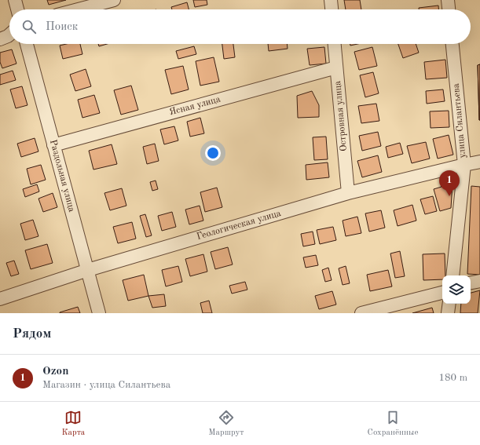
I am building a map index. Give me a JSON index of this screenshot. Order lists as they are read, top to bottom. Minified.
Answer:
{"streets":{"street":["Ясная улица","Островная улица","улица Силантьева","Раздольная улица","Геологическая улица"]},"crossings":[["Ясная улица","Островная улица"],["Ясная улица","Раздольная улица"],["Островная улица","Геологическая улица"],["улица Силантьева","Геологическая улица"],["Раздольная улица","Геологическая улица"]],"page":{"search":"Поиск","pins":"1","heading":"Рядом","list":[{"mark":"1","name":"Ozon","note":"Магазин · улица Силантьева","value":"180 m"}],"nav":["Карта","Маршрут","Сохранённые"]}}
